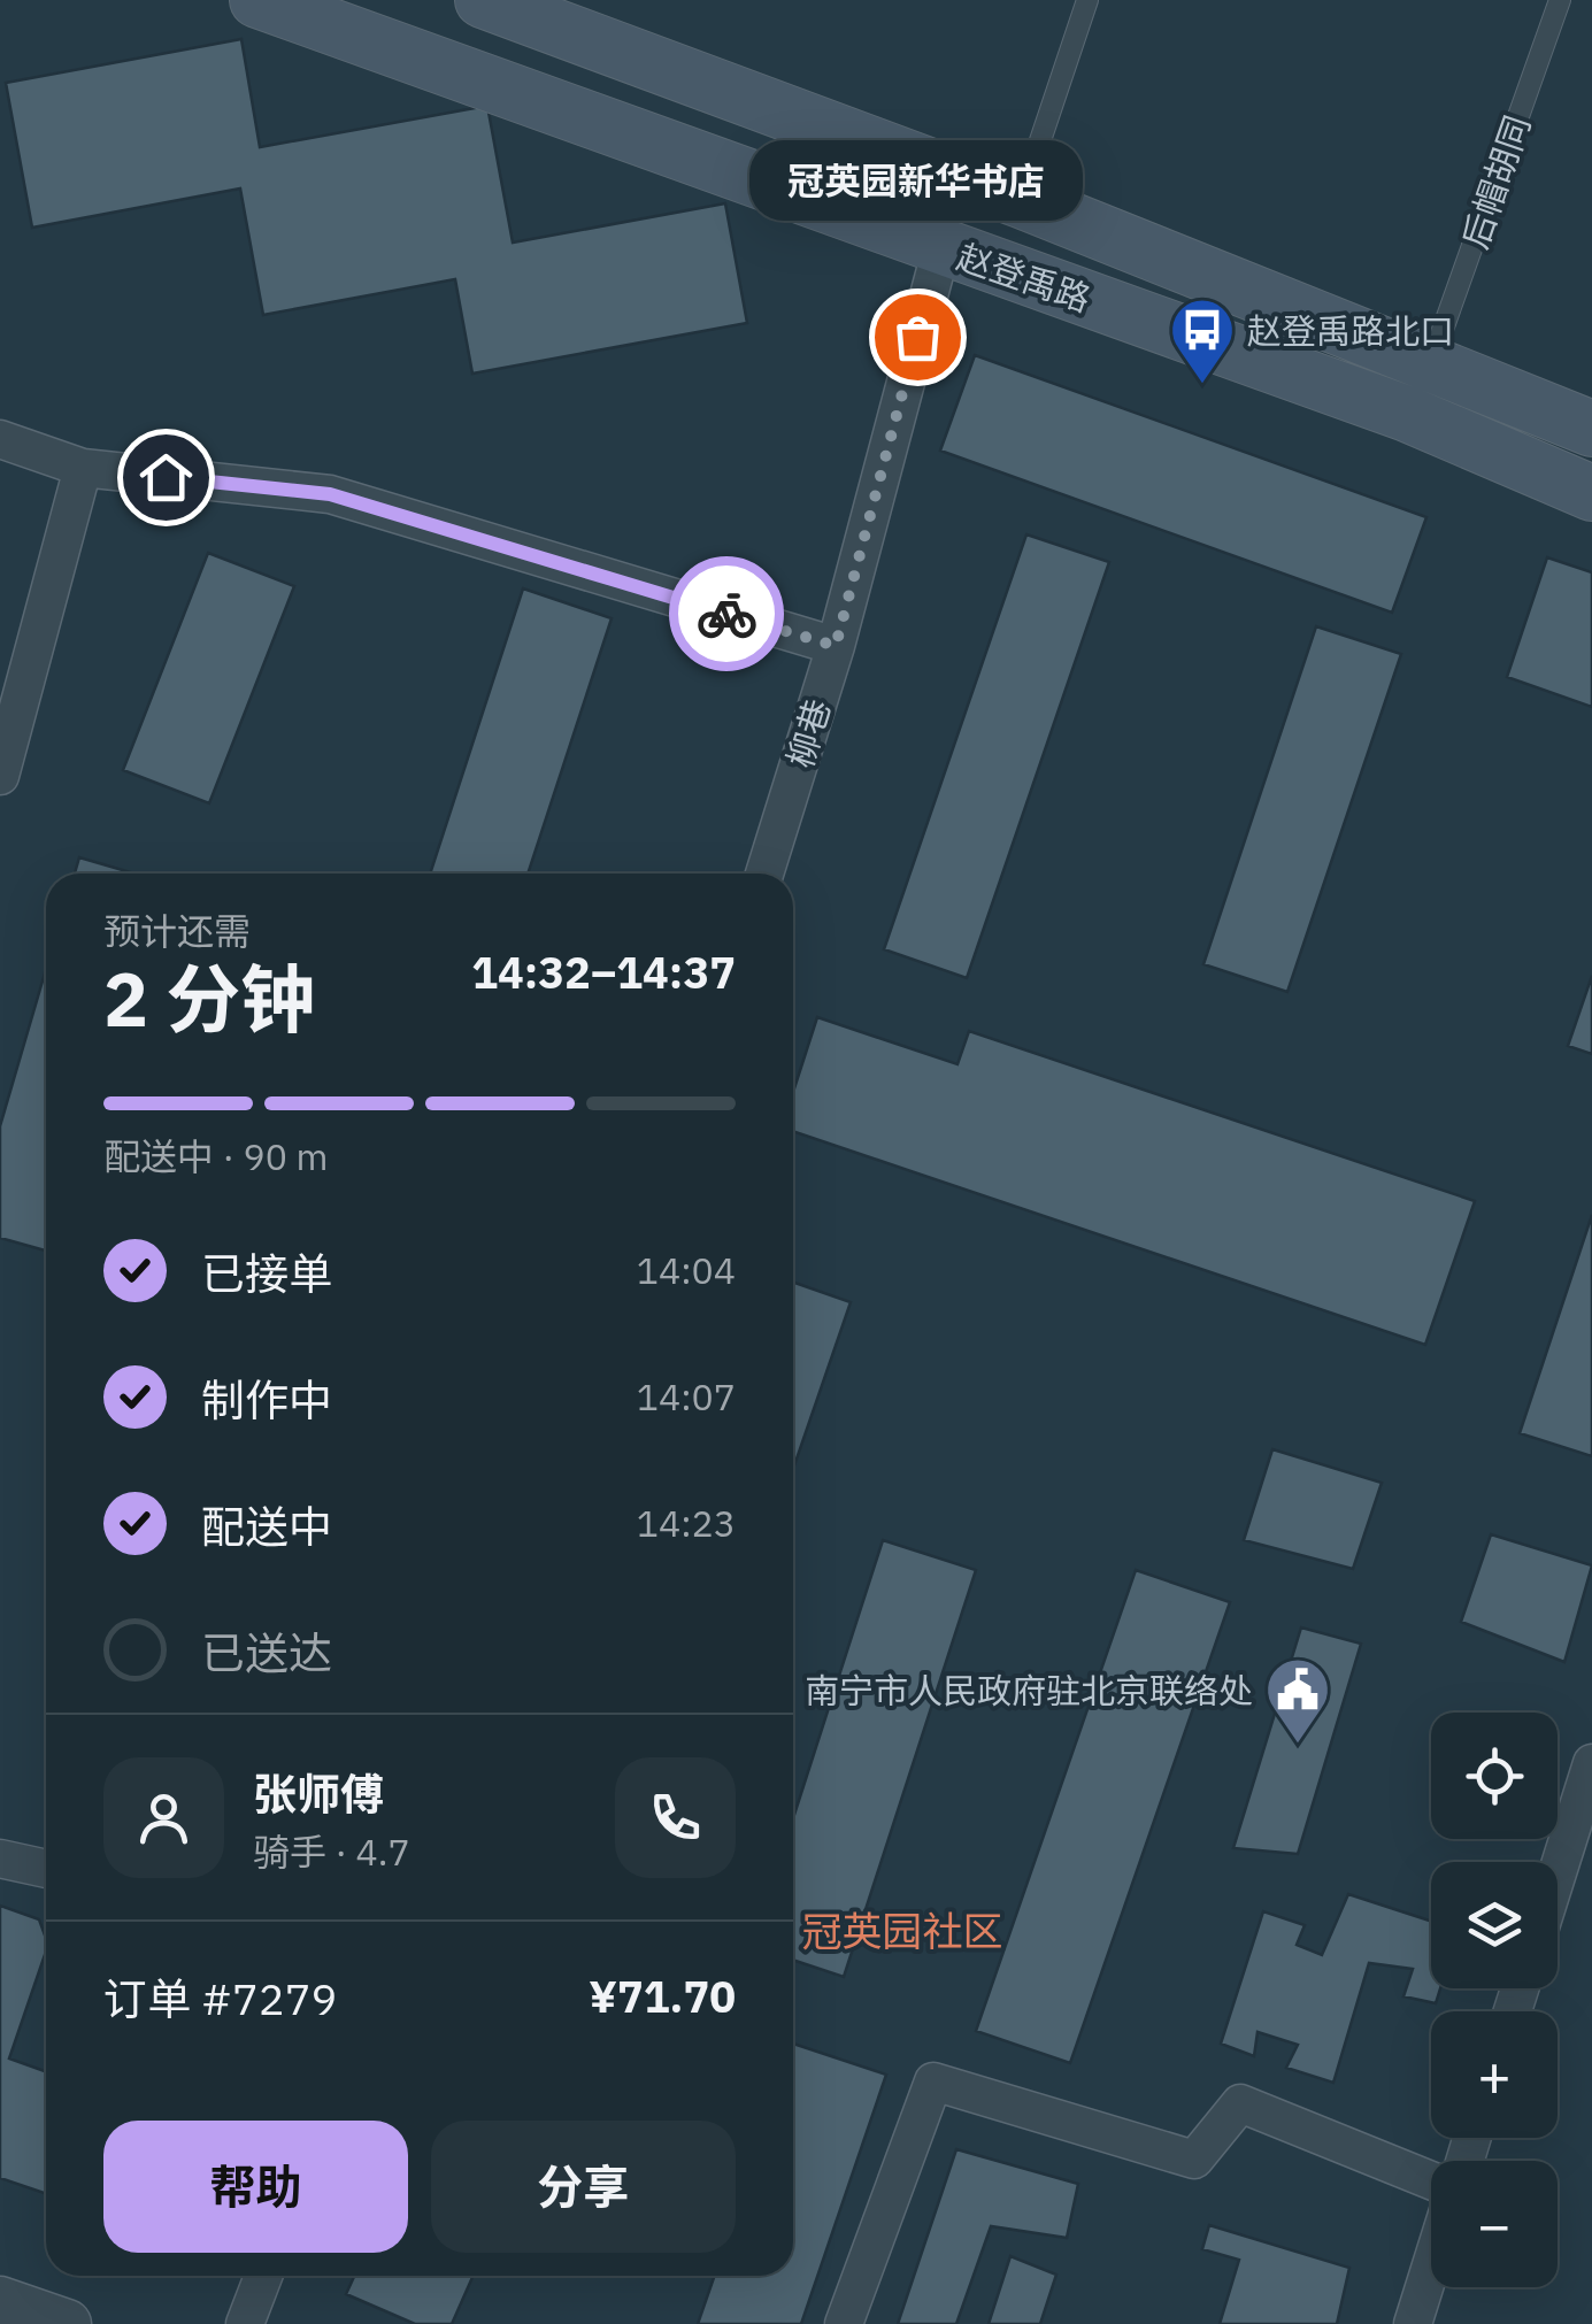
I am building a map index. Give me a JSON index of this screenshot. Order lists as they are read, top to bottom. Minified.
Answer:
{"streets":{"main road":["赵登禹路"],"street":["柳巷"],"lane":["后帽胡同"]},"crossings":[["后帽胡同","赵登禹路"],["赵登禹路","柳巷"]],"districts":["冠英园社区"],"places":{"other":["冠英园新华书店"],"bus stop":["赵登禹路北口"],"public building":["南宁市人民政府驻北京联络处"]},"page":{"bubble":"冠英园新华书店","heading":["2 分钟","预计还需","14:32–14:37"],"panel":["张师傅","骑手 · 4.7","订单 #7279","¥71.70"],"bar":"配送中 · 90 m","list":[["已接单","14:04"],["制作中","14:07"],["配送中","14:23"],"已送达"],"map_buttons":["+","−"],"buttons":["帮助","分享"]}}
